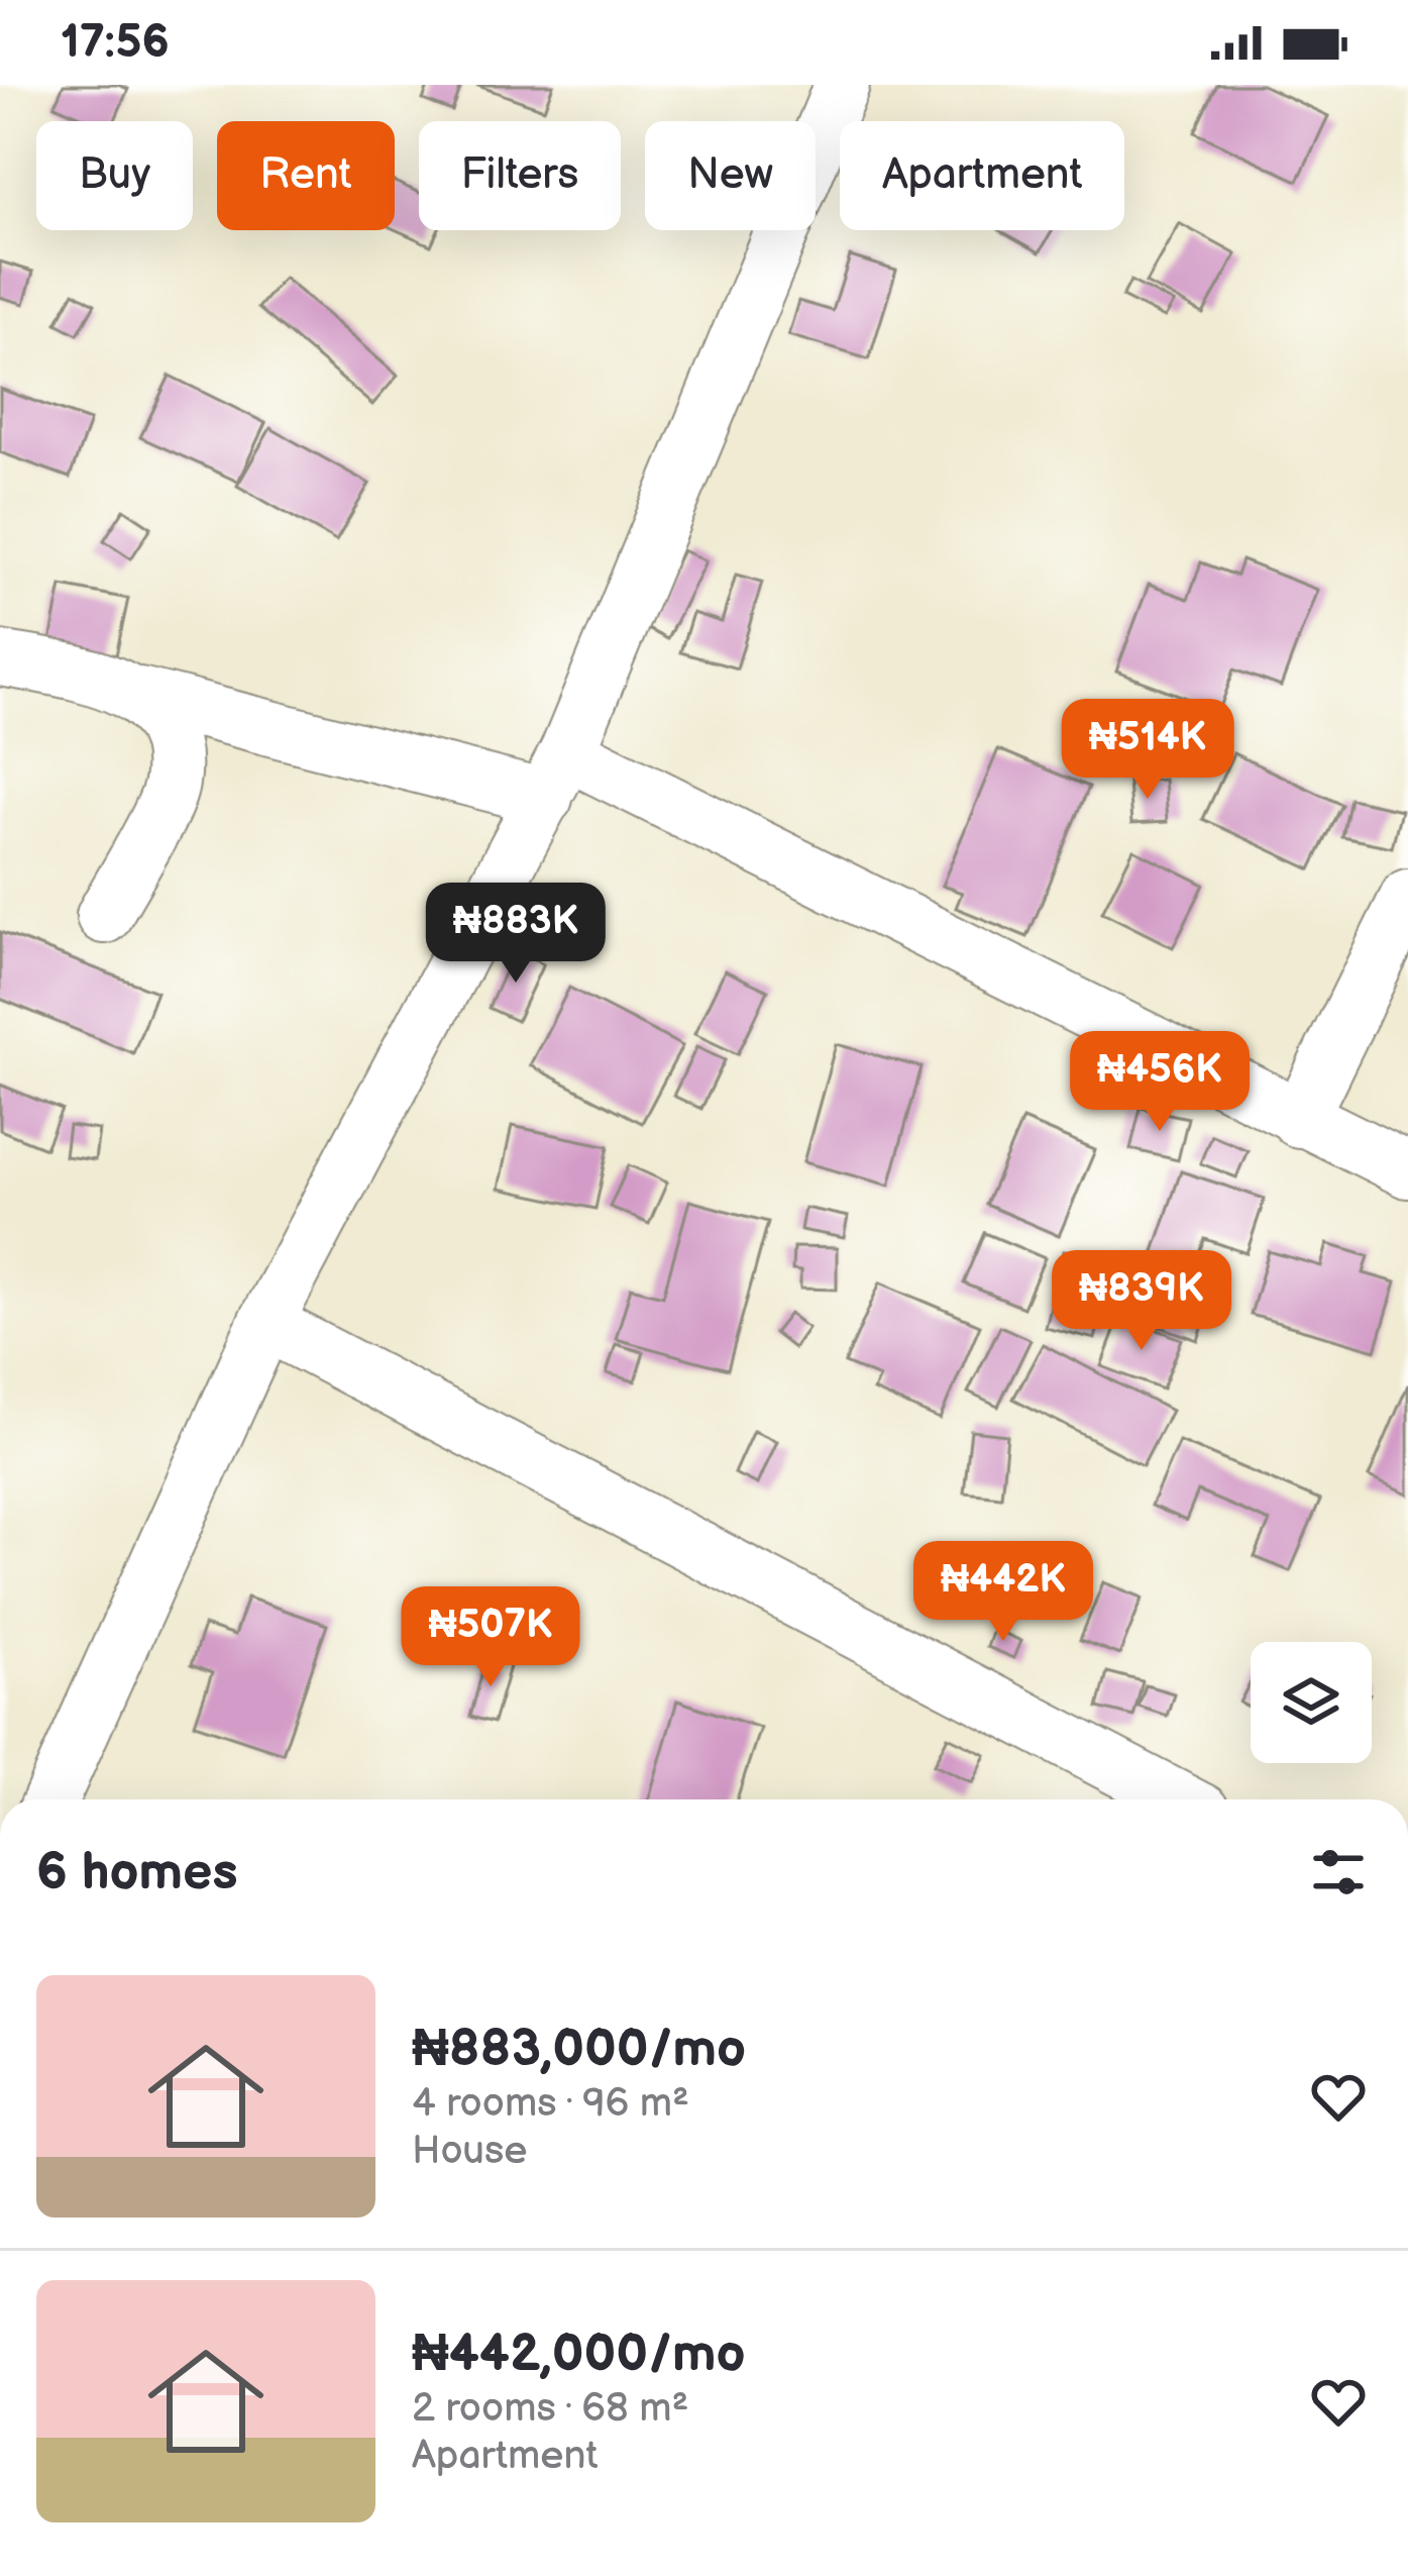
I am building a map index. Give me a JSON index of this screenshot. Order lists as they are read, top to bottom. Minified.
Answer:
{"page":{"status":"17:56","chip":["Buy","Rent","Filters","New","Apartment"],"price":["₦514K","₦883K","₦456K","₦839K","₦442K","₦507K"],"heading":"6 homes","list":[{"name":"₦883,000/mo","note":"4 rooms · 96 m² · House"},{"name":"₦442,000/mo","note":"2 rooms · 68 m² · Apartment"}]}}
